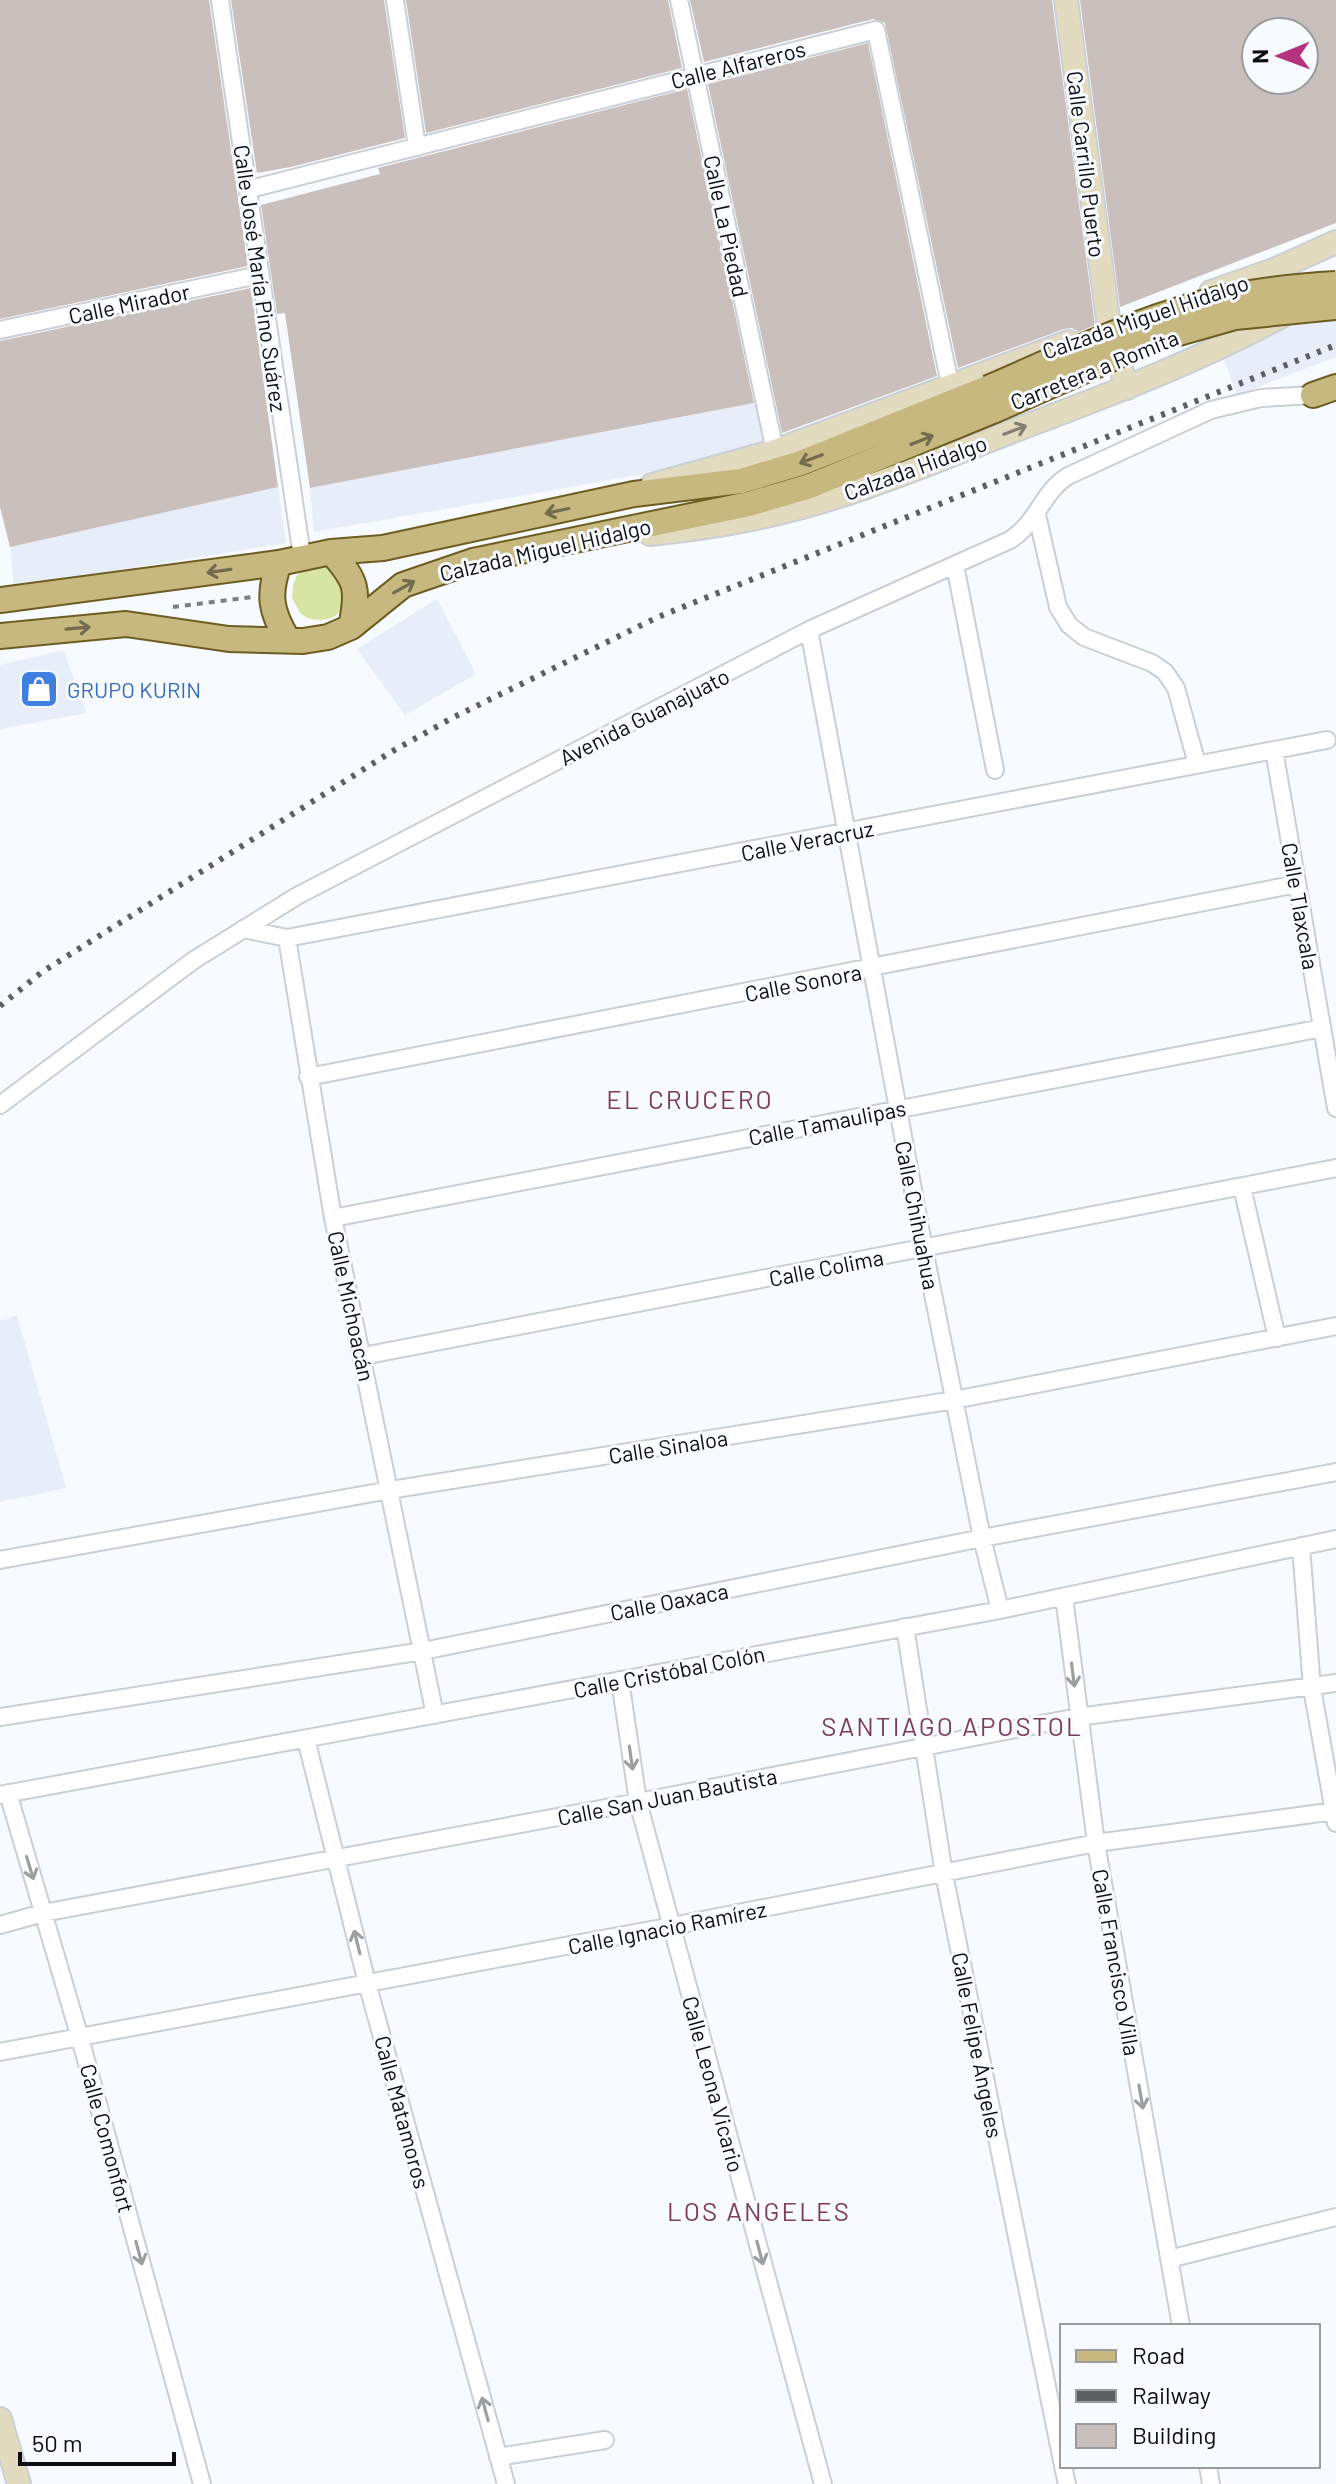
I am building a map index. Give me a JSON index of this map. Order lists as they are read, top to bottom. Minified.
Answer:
{"streets":{"main road":["Calzada Miguel Hidalgo","Carretera a Romita"],"street":["Calle Alfareros","Calle Carrillo Puerto","Calle La Piedad","Calle José María Pino Suárez","Calle Mirador","Calzada Hidalgo","Avenida Guanajuato","Calle Veracruz","Calle Tlaxcala","Calle Sonora","Calle Tamaulipas","Calle Chihuahua","Calle Colima","Calle Michoacán","Calle Sinaloa","Calle Oaxaca","Calle Cristóbal Colón","Calle San Juan Bautista","Calle Ignacio Ramírez","Calle Francisco Villa","Calle Felipe Ángeles","Calle Leona Vicario","Calle Matamoros","Calle Comonfort"]},"crossings":[["Calle Alfareros","Calle La Piedad"],["Calle Alfareros","Calle José María Pino Suárez"],["Calle Alfareros","Calzada Miguel Hidalgo"],["Calle Carrillo Puerto","Calzada Miguel Hidalgo"],["Calle Carrillo Puerto","Calzada Hidalgo"],["Calle La Piedad","Calzada Miguel Hidalgo"],["Calle José María Pino Suárez","Calle Mirador"],["Calle José María Pino Suárez","Calzada Miguel Hidalgo"],["Calzada Miguel Hidalgo","Carretera a Romita"],["Calzada Miguel Hidalgo","Calzada Hidalgo"],["Carretera a Romita","Calzada Hidalgo"],["Avenida Guanajuato","Calle Chihuahua"],["Calle Veracruz","Calle Tlaxcala"],["Calle Veracruz","Calle Chihuahua"],["Calle Veracruz","Calle Michoacán"],["Calle Tlaxcala","Calle Sonora"],["Calle Tlaxcala","Calle Tamaulipas"],["Calle Sonora","Calle Chihuahua"],["Calle Sonora","Calle Michoacán"],["Calle Tamaulipas","Calle Chihuahua"],["Calle Tamaulipas","Calle Michoacán"],["Calle Chihuahua","Calle Colima"],["Calle Chihuahua","Calle Sinaloa"],["Calle Chihuahua","Calle Oaxaca"],["Calle Chihuahua","Calle Cristóbal Colón"],["Calle Colima","Calle Michoacán"],["Calle Michoacán","Calle Sinaloa"],["Calle Michoacán","Calle Oaxaca"],["Calle Michoacán","Calle Cristóbal Colón"],["Calle Cristóbal Colón","Calle Francisco Villa"],["Calle Cristóbal Colón","Calle Felipe Ángeles"],["Calle Cristóbal Colón","Calle Leona Vicario"],["Calle Cristóbal Colón","Calle Matamoros"],["Calle Cristóbal Colón","Calle Comonfort"],["Calle San Juan Bautista","Calle Francisco Villa"],["Calle San Juan Bautista","Calle Felipe Ángeles"],["Calle San Juan Bautista","Calle Leona Vicario"],["Calle San Juan Bautista","Calle Matamoros"],["Calle San Juan Bautista","Calle Comonfort"],["Calle Ignacio Ramírez","Calle Francisco Villa"],["Calle Ignacio Ramírez","Calle Felipe Ángeles"],["Calle Ignacio Ramírez","Calle Leona Vicario"],["Calle Ignacio Ramírez","Calle Matamoros"],["Calle Ignacio Ramírez","Calle Comonfort"]],"one_way":["Calzada Hidalgo","Calle Francisco Villa","Calle Leona Vicario","Calle Matamoros","Calle Comonfort"],"districts":["EL CRUCERO","SANTIAGO APOSTOL","LOS ANGELES"],"places":{"shop":["GRUPO KURIN"]},"legend":["Road","Railway","Building"],"scale_bar":"50 m","north":"left"}
